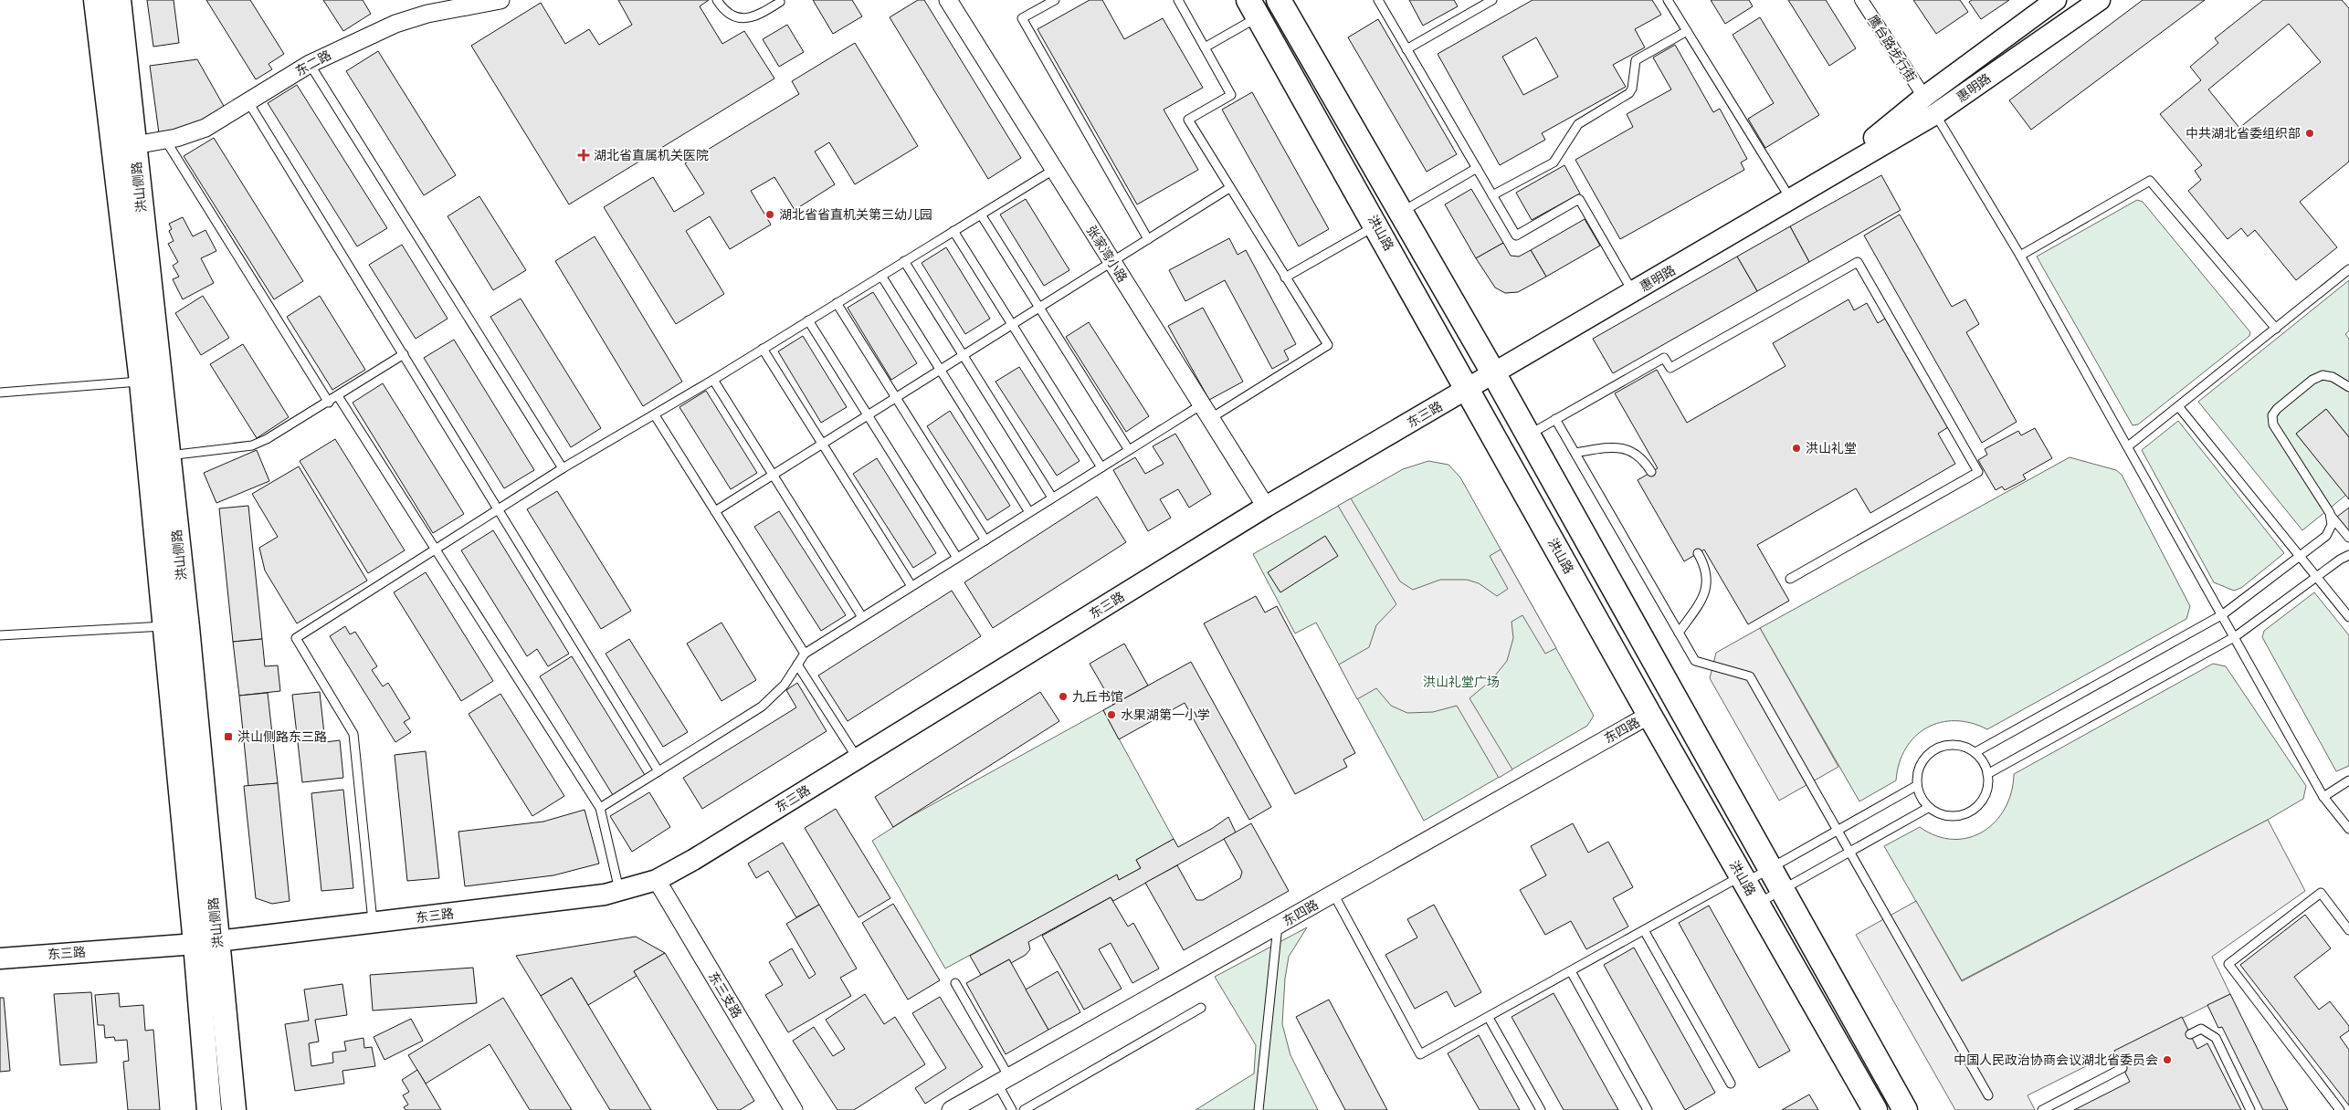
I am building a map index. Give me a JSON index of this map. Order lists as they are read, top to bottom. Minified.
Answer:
{"streets":{"main road":["洪山侧路","洪山路"],"street":["鹰台路步行街","东二路","惠明路","张家湾小路","东三路","东四路","东三支路"]},"crossings":[["鹰台路步行街","惠明路"],["东二路","洪山侧路"],["惠明路","东三路"],["洪山侧路","东三路"],["洪山路","东三路"],["洪山路","东四路"],["张家湾小路","东三路"],["东三路","东三支路"]],"parks":["洪山礼堂广场"],"places":{"other":["中共湖北省委组织部","湖北省省直机关第三幼儿园","洪山礼堂","九丘书馆","水果湖第一小学","中国人民政治协商会议湖北省委员会"],"health":["湖北省直属机关医院"],"transit":["洪山侧路东三路"]}}
